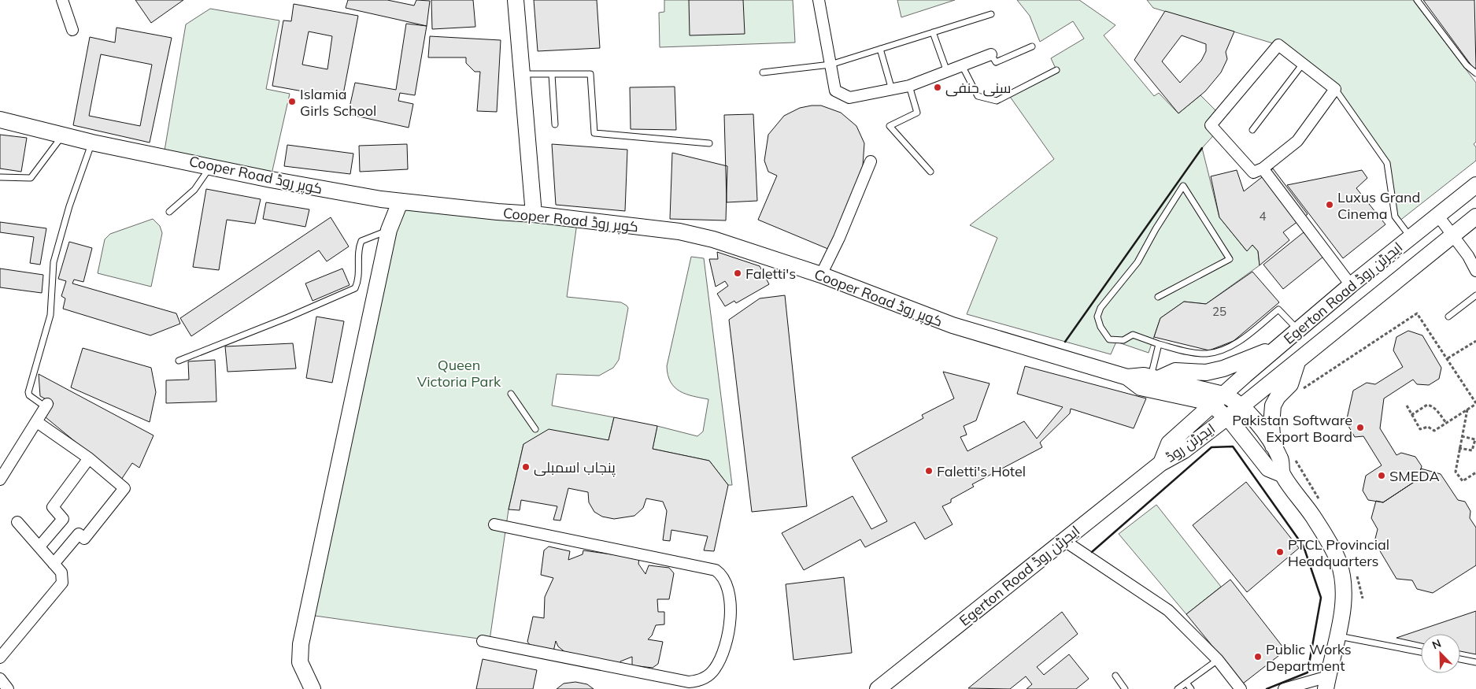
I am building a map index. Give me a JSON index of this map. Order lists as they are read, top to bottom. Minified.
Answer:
{"streets":{"main road":["Cooper Road کوپر روڈ","Egerton Road ایجرٹن روڈ","ایجرٹن روڈ"]},"crossings":[["Cooper Road کوپر روڈ","Egerton Road ایجرٹن روڈ"],["Cooper Road کوپر روڈ","ایجرٹن روڈ"],["Egerton Road ایجرٹن روڈ","ایجرٹن روڈ"]],"parks":["Queen Victoria Park"],"places":["سنی حنفی","Islamia Girls School","Luxus Grand Cinema","Faletti's","Pakistan Software Export Board","پنجاب اسمبلی","Faletti's Hotel","SMEDA","PTCL Provincial Headquarters","Public Works Department"],"house_numbers":["4","25"],"north":"top left"}
